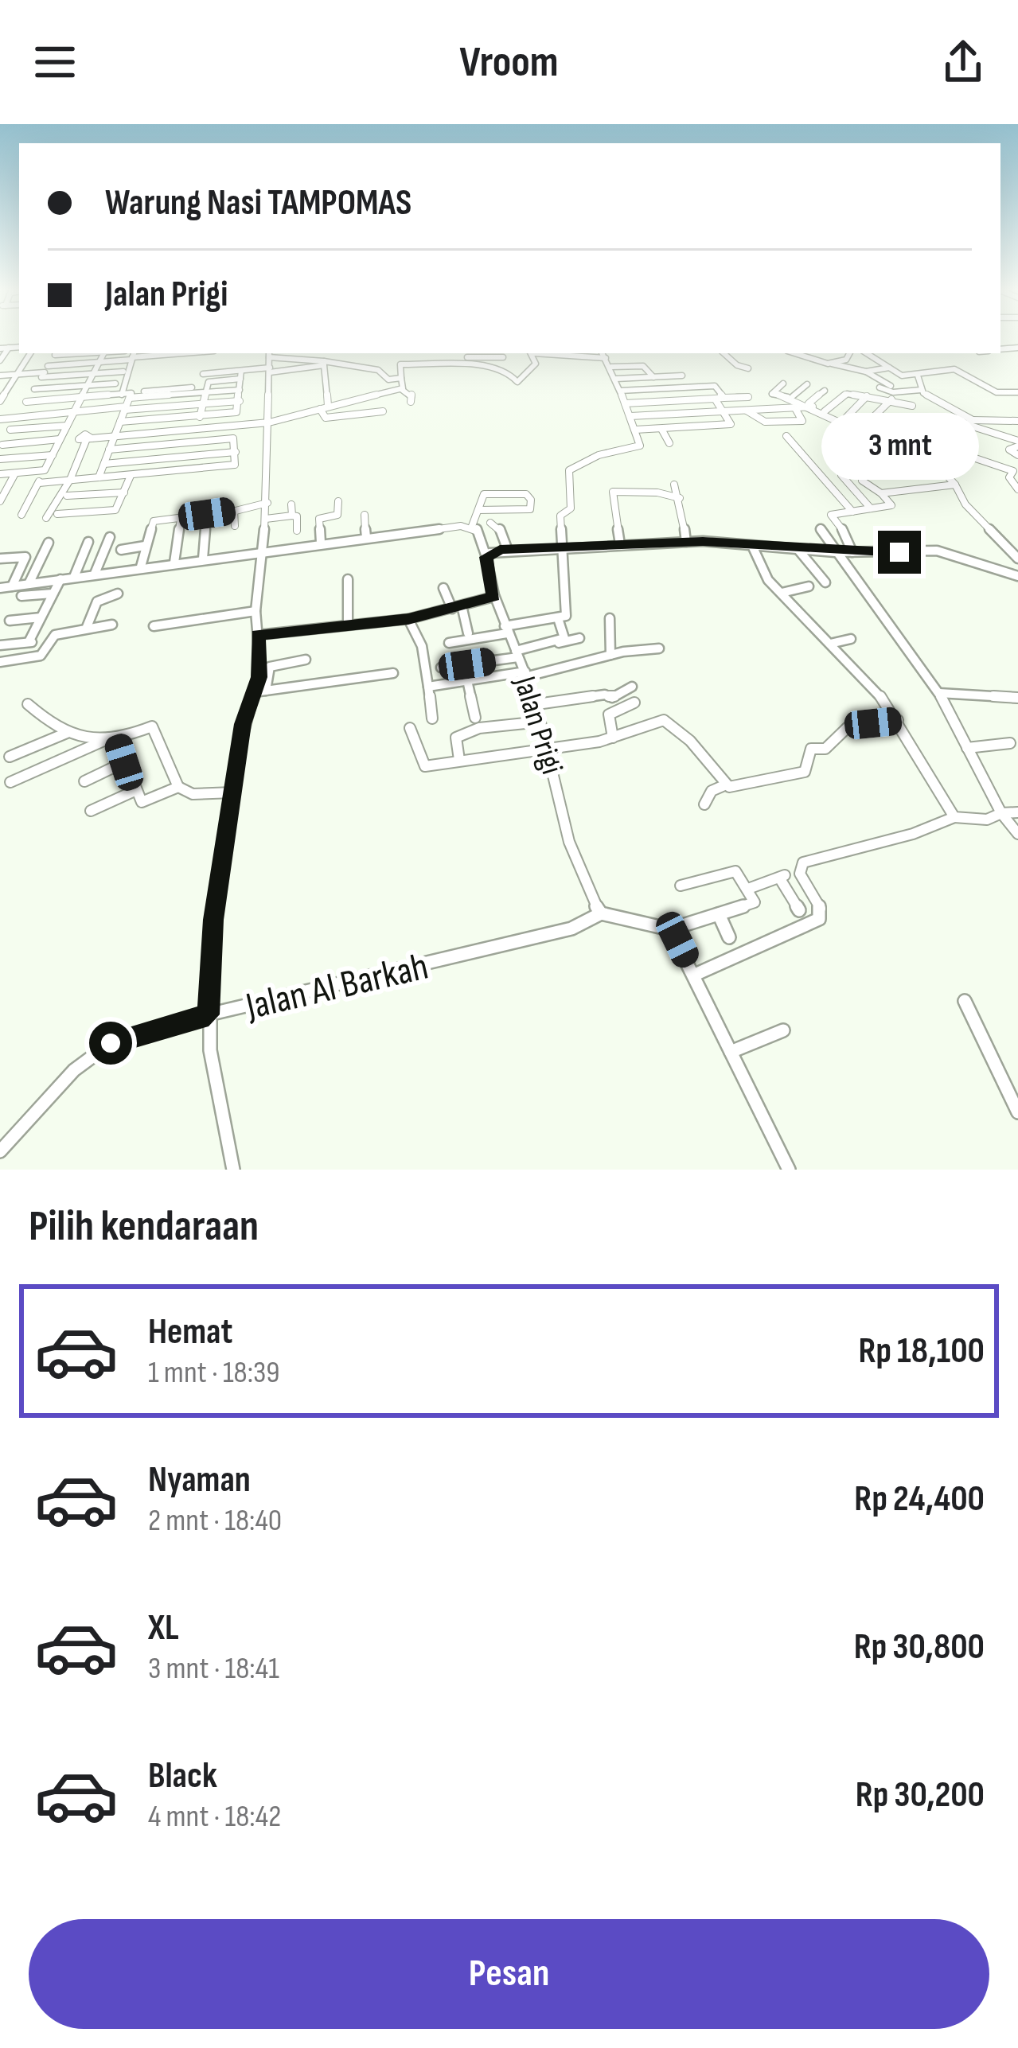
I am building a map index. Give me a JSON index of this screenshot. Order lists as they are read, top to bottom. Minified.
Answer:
{"streets":{"street":["Jalan Prigi","Jalan Al Barkah"]},"crossings":[["Jalan Prigi","Jalan Al Barkah"]],"page":{"header":"Vroom","banner":["Warung Nasi TAMPOMAS","Jalan Prigi"],"bubble":"3 mnt","heading":"Pilih kendaraan","list":[{"name":"Hemat","note":"1 mnt · 18:39","value":"Rp 18,100"},{"name":"Nyaman","note":"2 mnt · 18:40","value":"Rp 24,400"},{"name":"XL","note":"3 mnt · 18:41","value":"Rp 30,800"},{"name":"Black","note":"4 mnt · 18:42","value":"Rp 30,200"}],"buttons":"Pesan"}}
